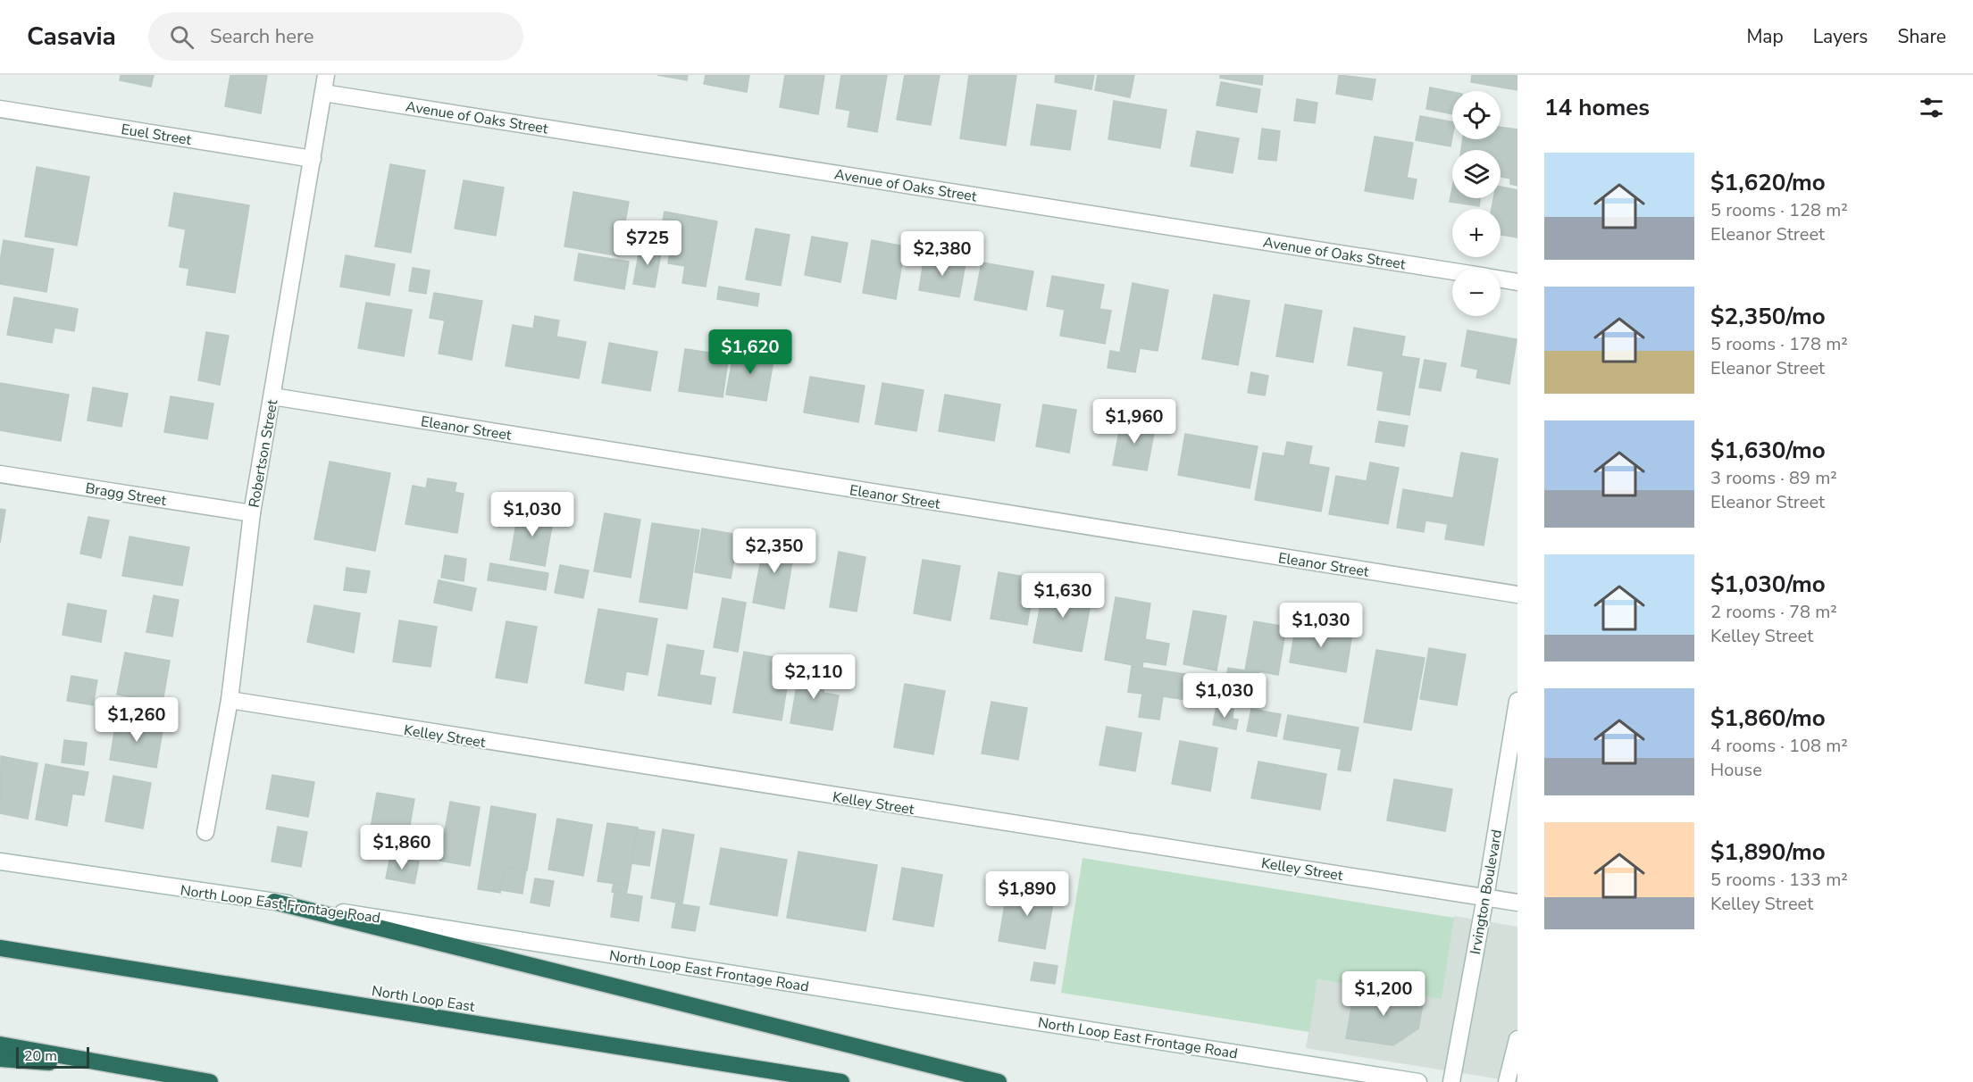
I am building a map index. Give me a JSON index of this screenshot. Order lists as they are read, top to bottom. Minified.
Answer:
{"streets":{"highway":["North Loop East"],"street":["Avenue of Oaks Street","Euel Street","Eleanor Street","Robertson Street","Bragg Street","Kelley Street","Irvington Boulevard","North Loop East Frontage Road"]},"crossings":[["Avenue of Oaks Street","Robertson Street"],["Euel Street","Robertson Street"],["Eleanor Street","Robertson Street"],["Robertson Street","Bragg Street"],["Robertson Street","Kelley Street"],["Kelley Street","Irvington Boulevard"]],"scale_bar":"20 m","page":{"header":"Casavia","search":"Search here","nav":["Map","Layers","Share"],"heading":"14 homes","map_buttons":["+","−"],"list":[{"name":"$1,620/mo","note":"5 rooms · 128 m² · Eleanor Street"},{"name":"$2,350/mo","note":"5 rooms · 178 m² · Eleanor Street"},{"name":"$1,630/mo","note":"3 rooms · 89 m² · Eleanor Street"},{"name":"$1,030/mo","note":"2 rooms · 78 m² · Kelley Street"},{"name":"$1,860/mo","note":"4 rooms · 108 m² · House"},{"name":"$1,890/mo","note":"5 rooms · 133 m² · Kelley Street"}],"price":["$725","$2,380","$1,620","$1,960","$1,030","$2,350","$1,630","$1,030","$2,110","$1,030","$1,260","$1,860","$1,890","$1,200"],"scale":"20 m"}}
